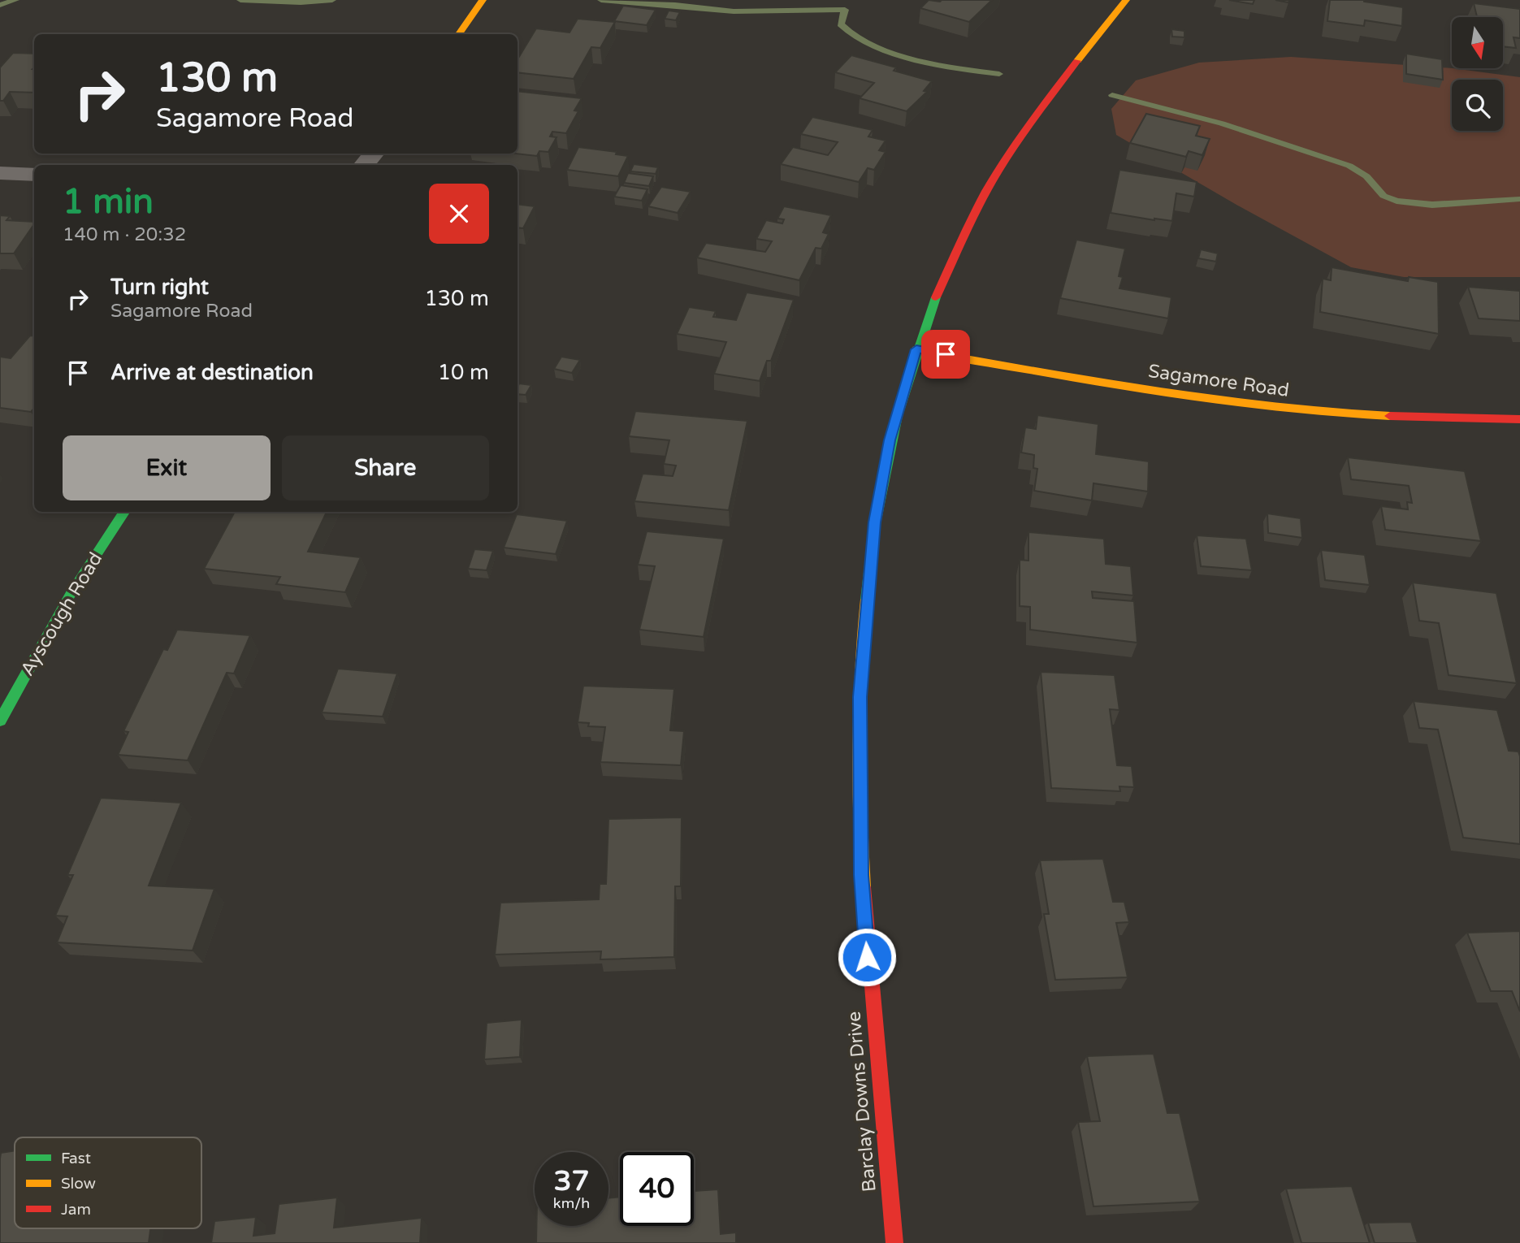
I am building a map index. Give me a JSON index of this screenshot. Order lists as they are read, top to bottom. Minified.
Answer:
{"streets":{"street":["Sagamore Road","Ayscough Road","Barclay Downs Drive"]},"crossings":[["Sagamore Road","Barclay Downs Drive"]],"legend":["Fast","Slow","Jam"],"north":"bottom","page":{"turn":["130 m","Sagamore Road"],"heading":["1 min","140 m · 20:32"],"list":[{"name":"Turn right","note":"Sagamore Road","value":"130 m"},{"name":"Arrive at destination","value":"10 m"}],"buttons":["Exit","Share"],"speed":"37 km/h","limit":"40"}}
